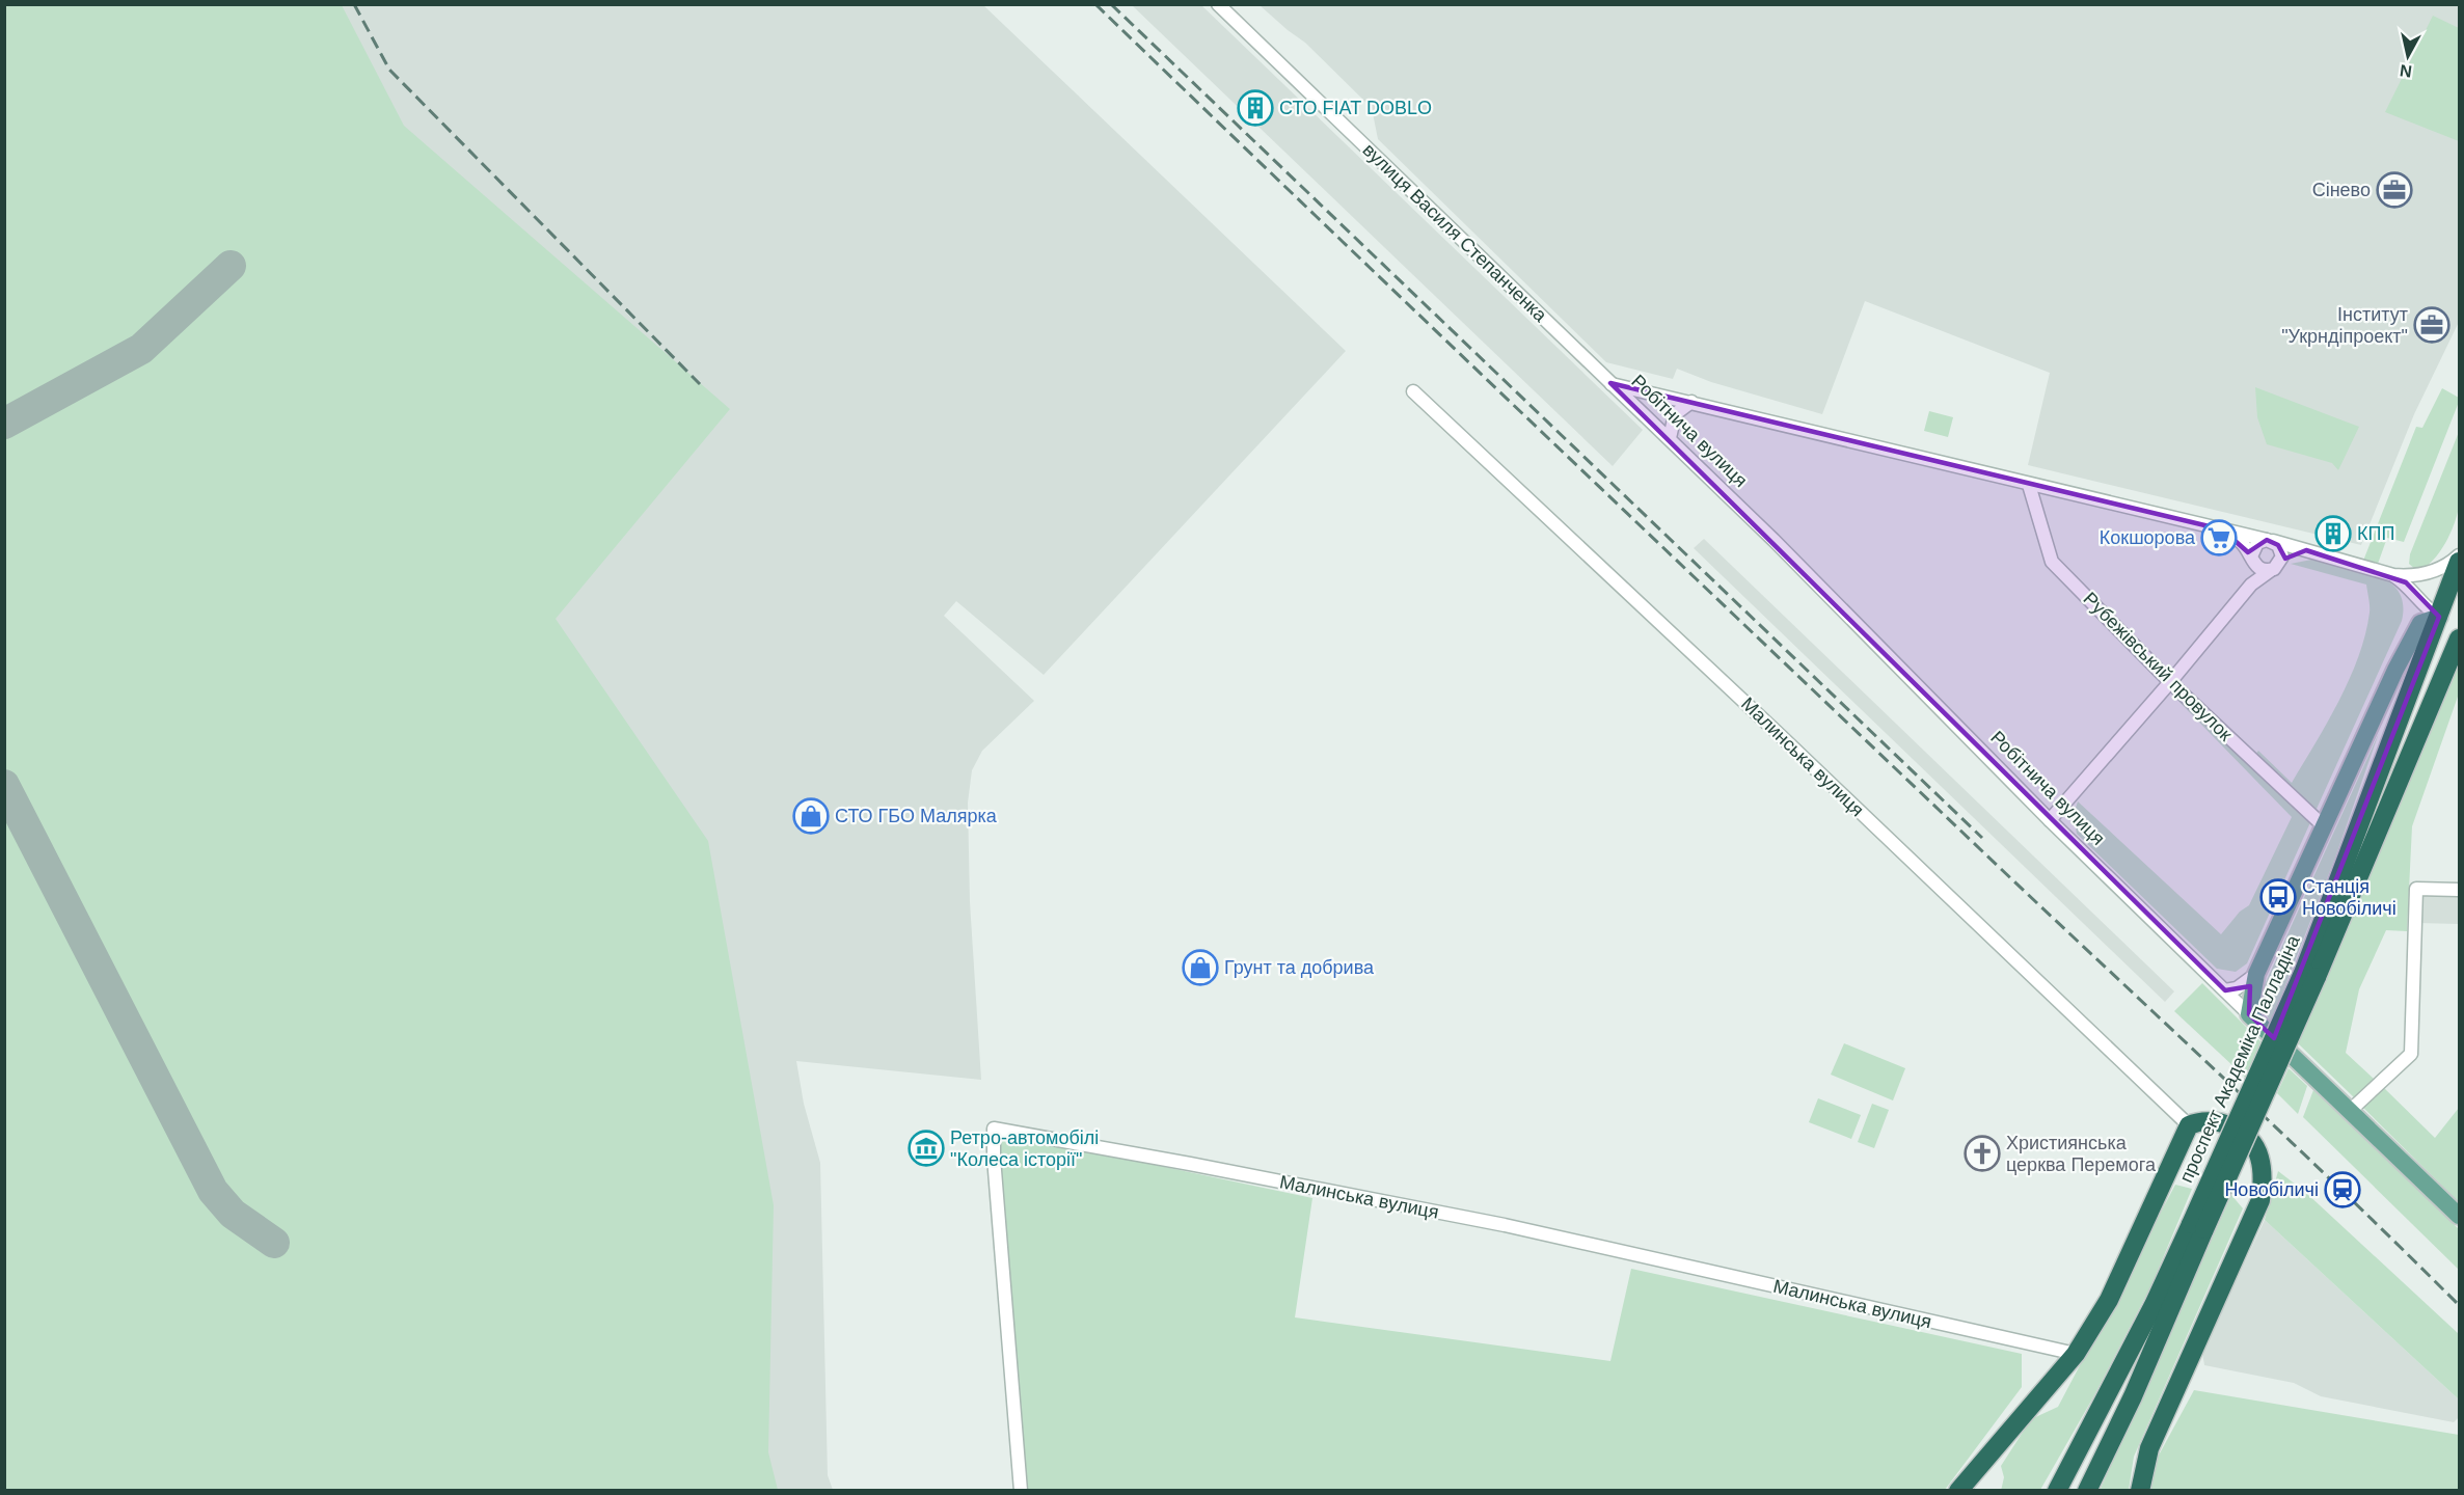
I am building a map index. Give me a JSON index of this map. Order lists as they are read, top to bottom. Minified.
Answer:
{"streets":{"highway":["проспект Академіка Палладіна"],"main road":["Робітнича вулиця"],"street":["вулиця Василя Степанченка","Рубежівський провулок","Малинська вулиця"]},"crossings":[["вулиця Василя Степанченка","Робітнича вулиця"]],"places":{"building":["СТО FIAT DOBLO","КПП"],"office":["Сінево","Інститут \"Укрндіпроект\""],"supermarket":["Кокшорова"],"shop":["СТО ГБО Малярка","Грунт та добрива"],"bus stop":["Станція Новобіличі"],"museum":["Ретро-автомобілі \"Колеса історії\""],"church":["Християнська церква Перемога"],"station":["Новобіличі"]},"north":"bottom"}
